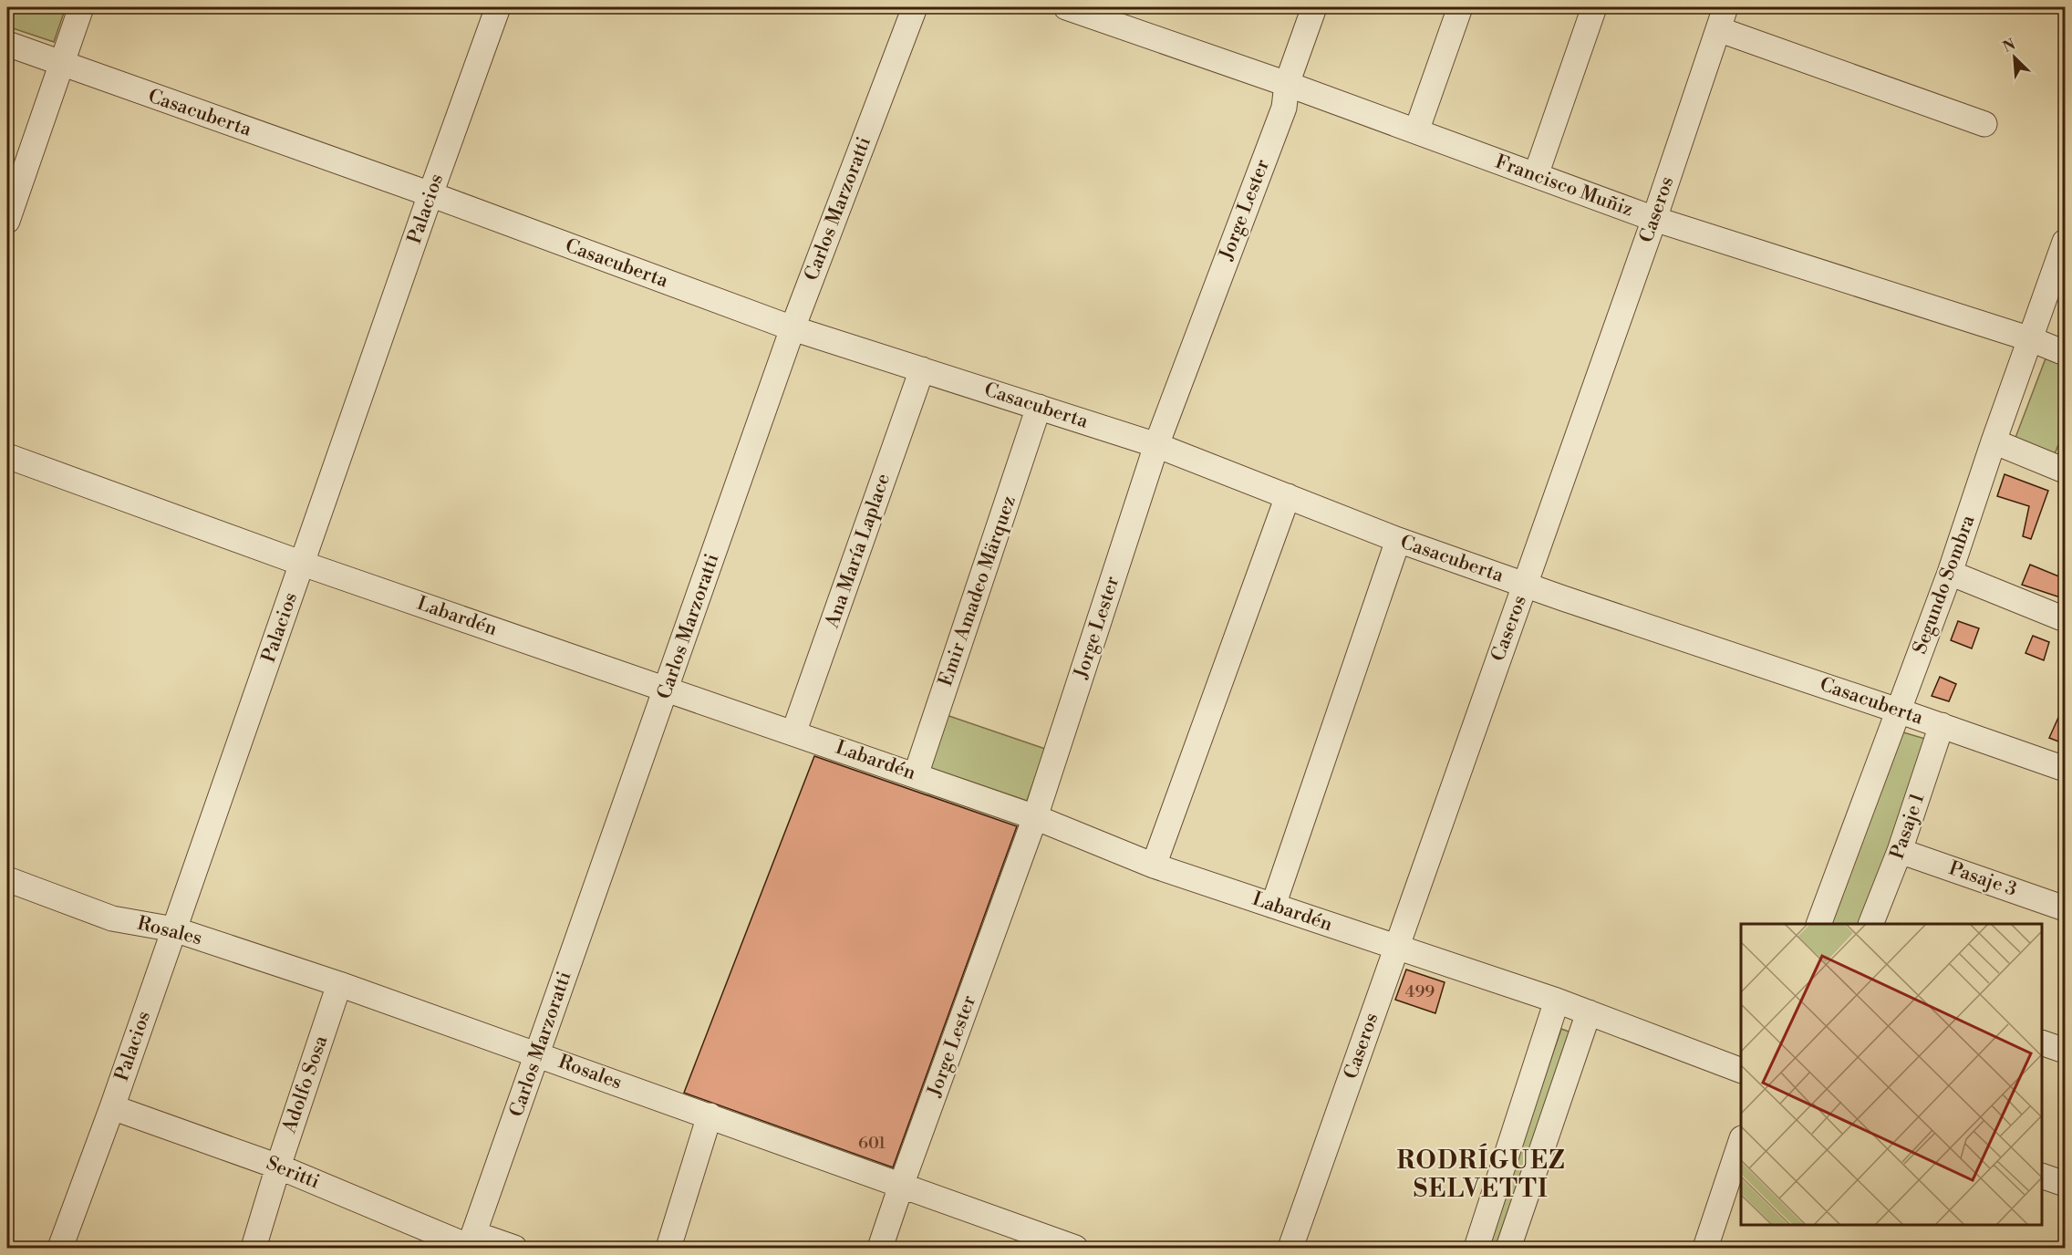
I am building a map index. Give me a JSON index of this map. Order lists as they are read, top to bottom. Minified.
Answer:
{"streets":{"street":["Casacuberta","Francisco Muñiz","Palacios","Carlos Marzoratti","Jorge Lester","Caseros","Ana María Laplace","Segundo Sombra","Emir Amadeo Märquez","Labardén","Pasaje 1","Pasaje 3","Rosales","Adolfo Sosa","Seritti"]},"crossings":[["Casacuberta","Palacios"],["Casacuberta","Carlos Marzoratti"],["Casacuberta","Jorge Lester"],["Casacuberta","Caseros"],["Casacuberta","Ana María Laplace"],["Casacuberta","Segundo Sombra"],["Casacuberta","Emir Amadeo Märquez"],["Casacuberta","Pasaje 1"],["Francisco Muñiz","Jorge Lester"],["Francisco Muñiz","Caseros"],["Francisco Muñiz","Segundo Sombra"],["Palacios","Labardén"],["Palacios","Rosales"],["Palacios","Seritti"],["Carlos Marzoratti","Labardén"],["Carlos Marzoratti","Rosales"],["Carlos Marzoratti","Seritti"],["Jorge Lester","Labardén"],["Jorge Lester","Rosales"],["Caseros","Labardén"],["Ana María Laplace","Labardén"],["Emir Amadeo Märquez","Labardén"],["Pasaje 1","Pasaje 3"],["Rosales","Adolfo Sosa"],["Adolfo Sosa","Seritti"]],"districts":["RODRÍGUEZ SELVETTI"],"house_numbers":["499","601"],"north":"top left"}
